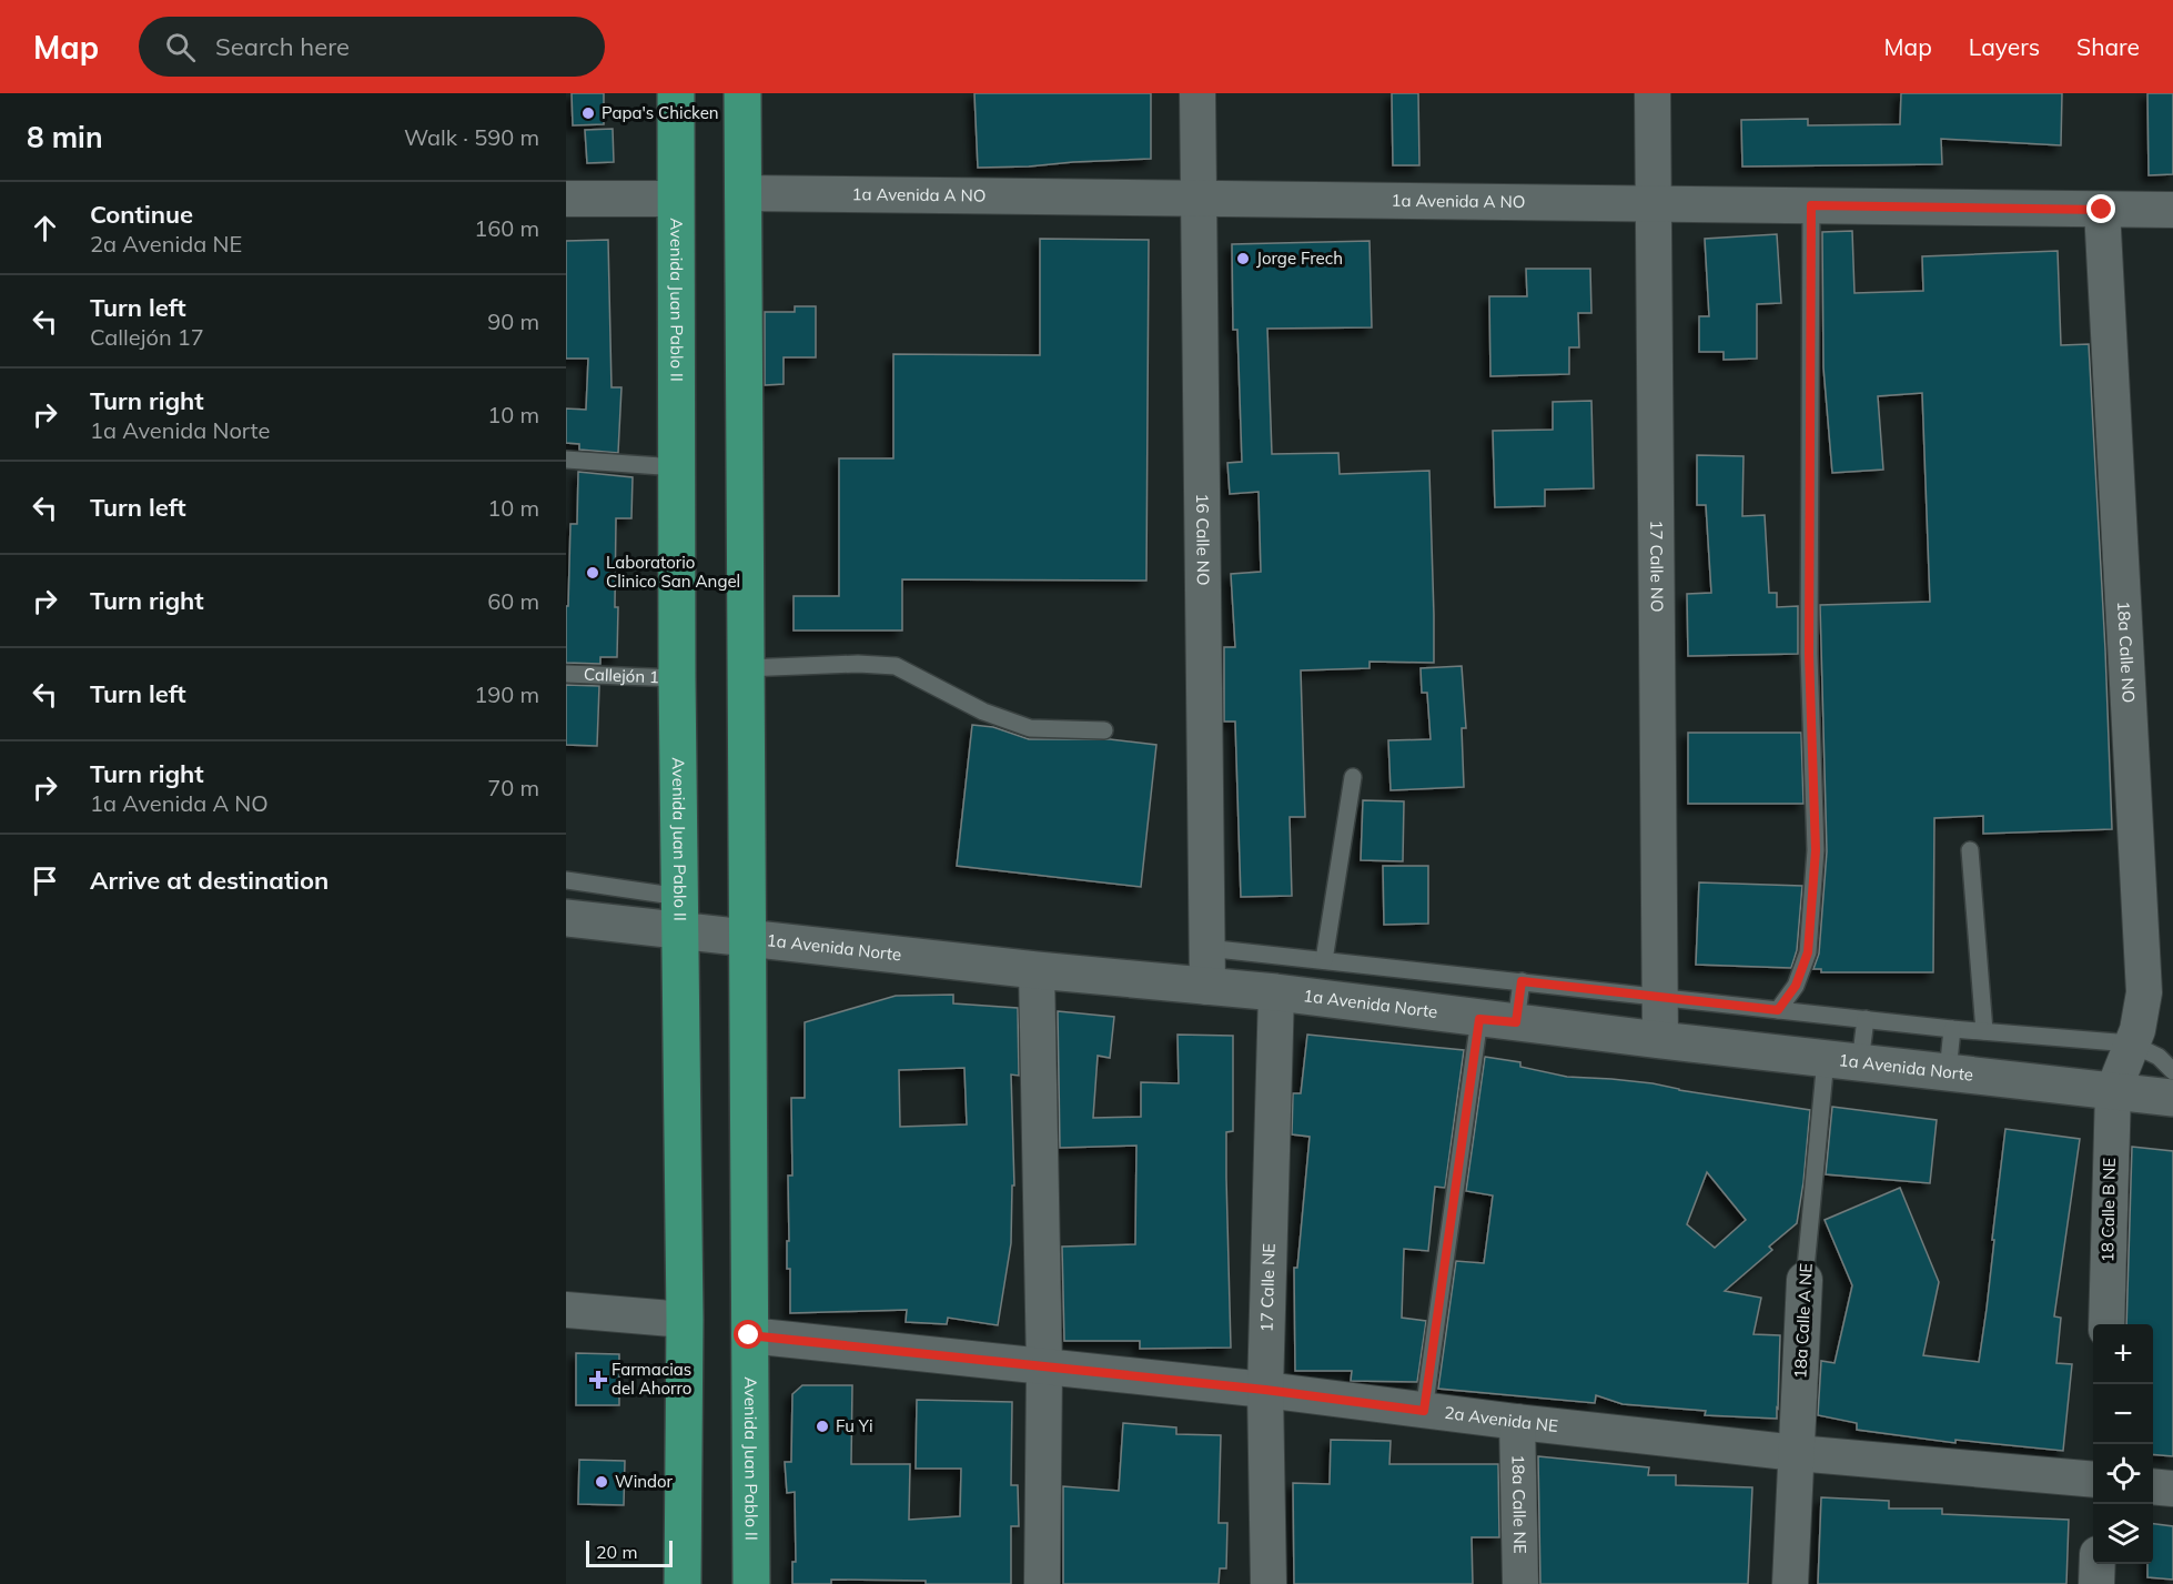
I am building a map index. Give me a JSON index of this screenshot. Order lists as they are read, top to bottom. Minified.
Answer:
{"streets":{"highway":["Avenida Juan Pablo II"],"street":["1a Avenida A NO","16 Calle NO","17 Calle NO","18a Calle NO","1a Avenida Norte","18 Calle B NE","17 Calle NE","18a Calle A NE","2a Avenida NE","18a Calle NE"],"lane":["Callejón 1"]},"crossings":[["1a Avenida A NO","Avenida Juan Pablo II"],["1a Avenida A NO","16 Calle NO"],["1a Avenida A NO","17 Calle NO"],["1a Avenida A NO","18a Calle NO"],["Avenida Juan Pablo II","Callejón 1"],["Avenida Juan Pablo II","1a Avenida Norte"],["Avenida Juan Pablo II","2a Avenida NE"],["16 Calle NO","1a Avenida Norte"],["17 Calle NO","1a Avenida Norte"],["18a Calle NO","1a Avenida Norte"],["18a Calle NO","18 Calle B NE"],["1a Avenida Norte","18 Calle B NE"],["1a Avenida Norte","17 Calle NE"],["1a Avenida Norte","18a Calle A NE"],["17 Calle NE","2a Avenida NE"],["18a Calle A NE","2a Avenida NE"],["2a Avenida NE","18a Calle NE"]],"places":{"other":["Papa's Chicken","Jorge Frech","Laboratorio Clinico San Angel","Fu Yi","Windor"],"health":["Farmacias del Ahorro"]},"scale_bar":"20 m","page":{"header":"Map","search":"Search here","nav":["Map","Layers","Share"],"heading":["8 min","Walk · 590 m"],"list":[["Continue","2a Avenida NE","160 m"],["Turn left","Callejón 17","90 m"],["Turn right","1a Avenida Norte","10 m"],["Turn left","10 m"],["Turn right","60 m"],["Turn left","190 m"],["Turn right","1a Avenida A NO","70 m"],"Arrive at destination"],"map_buttons":["+","−"],"scale":"20 m"}}
